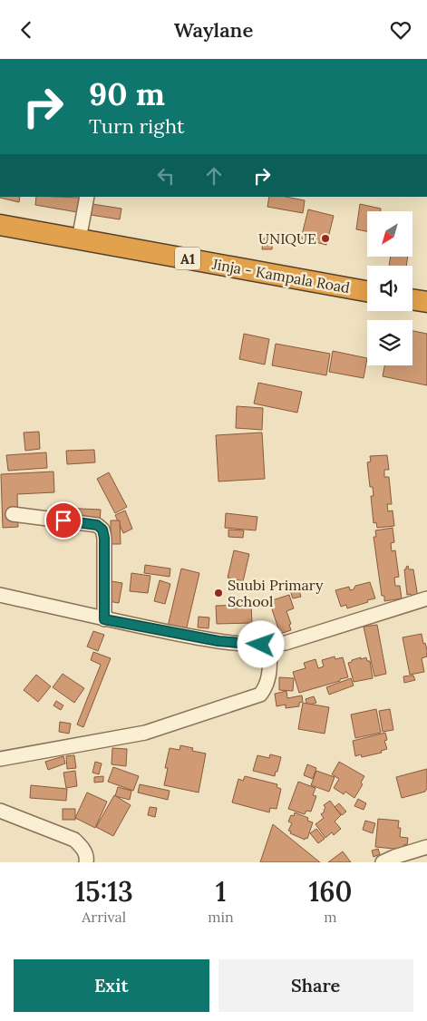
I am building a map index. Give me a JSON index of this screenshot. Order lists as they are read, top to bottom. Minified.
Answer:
{"streets":{"highway":["A1","Jinja - Kampala Road"]},"places":["UNIQUE","Suubi Primary School"],"north":"bottom left","page":{"header":"Waylane","turn":["90 m","Turn right"],"eta":["15:13","Arrival","1","min","160","m"],"buttons":["Exit","Share"]}}
